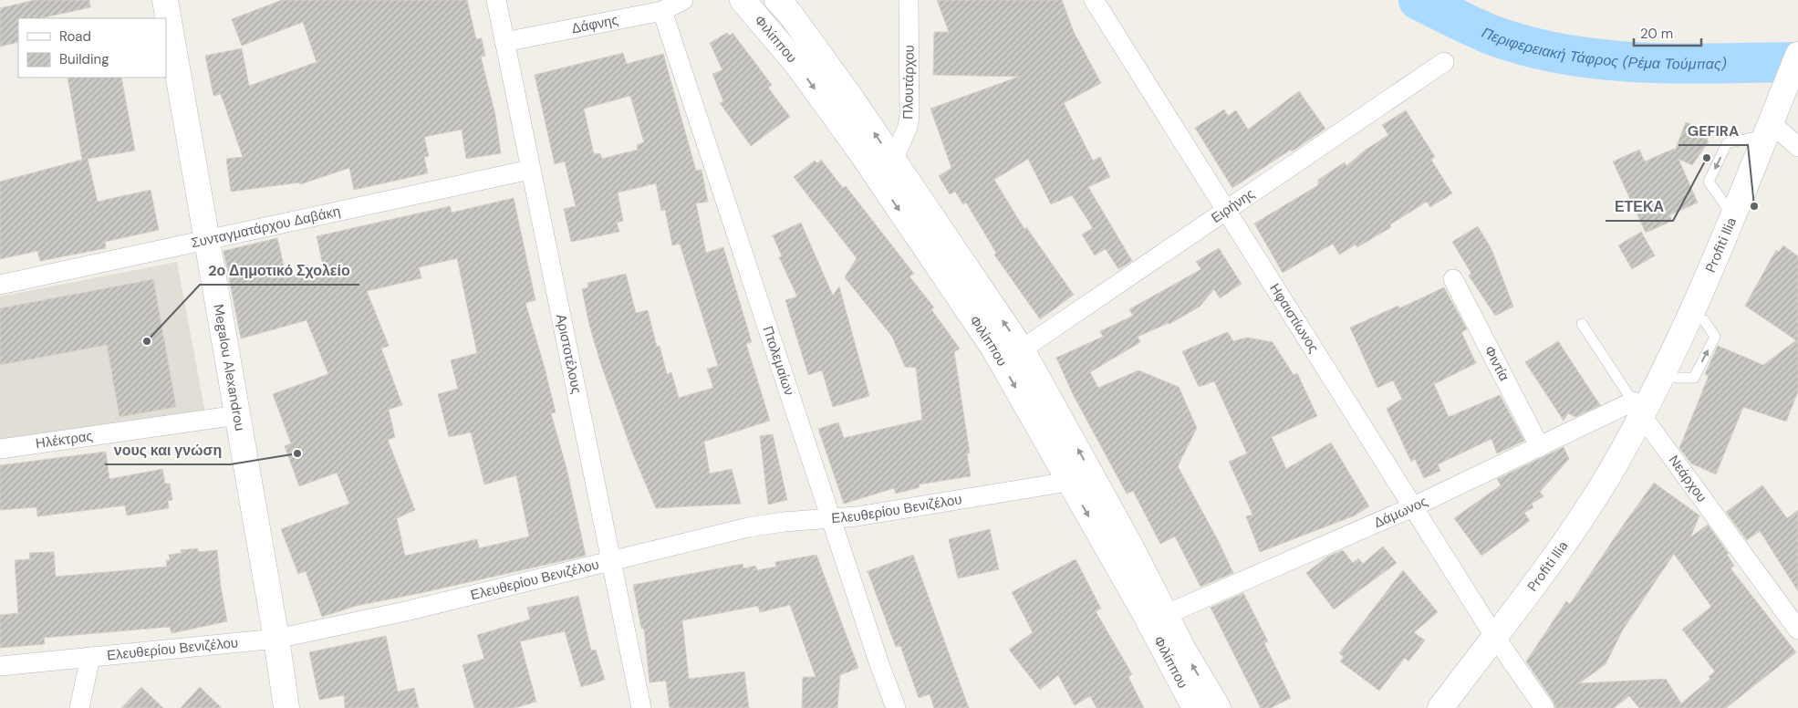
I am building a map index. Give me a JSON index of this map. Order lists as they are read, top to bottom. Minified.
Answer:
{"streets":{"street":["Δάφνης","Φιλίππου","Πλουτάρχου","Ειρήνης","Συνταγματάρχου Δαβάκη","Profiti Ilia","Ηφαιστίωνος","Αριστοτέλους","Πτολεμαίων","Φιντία","Megalou Alexandrou","Ηλέκτρας","Νεάρχου","Ελευθερίου Βενιζέλου","Δάμωνος"]},"crossings":[["Δάφνης","Αριστοτέλους"],["Δάφνης","Πτολεμαίων"],["Φιλίππου","Πλουτάρχου"],["Φιλίππου","Ειρήνης"],["Φιλίππου","Ελευθερίου Βενιζέλου"],["Φιλίππου","Δάμωνος"],["Ειρήνης","Ηφαιστίωνος"],["Συνταγματάρχου Δαβάκη","Αριστοτέλους"],["Συνταγματάρχου Δαβάκη","Megalou Alexandrou"],["Profiti Ilia","Ηφαιστίωνος"],["Profiti Ilia","Νεάρχου"],["Profiti Ilia","Δάμωνος"],["Ηφαιστίωνος","Δάμωνος"],["Αριστοτέλους","Ελευθερίου Βενιζέλου"],["Πτολεμαίων","Ελευθερίου Βενιζέλου"],["Φιντία","Δάμωνος"],["Megalou Alexandrou","Ηλέκτρας"],["Megalou Alexandrou","Ελευθερίου Βενιζέλου"],["Νεάρχου","Δάμωνος"]],"water":["Περιφερειακή Τάφρος (Ρέμα Τούμπας)"],"places":["ΕΤΕΚΑ","GEFIRA","2ο Δημοτικό Σχολείο","νους και γνώση"],"legend":["Road","Building"],"scale_bar":"20 m"}
